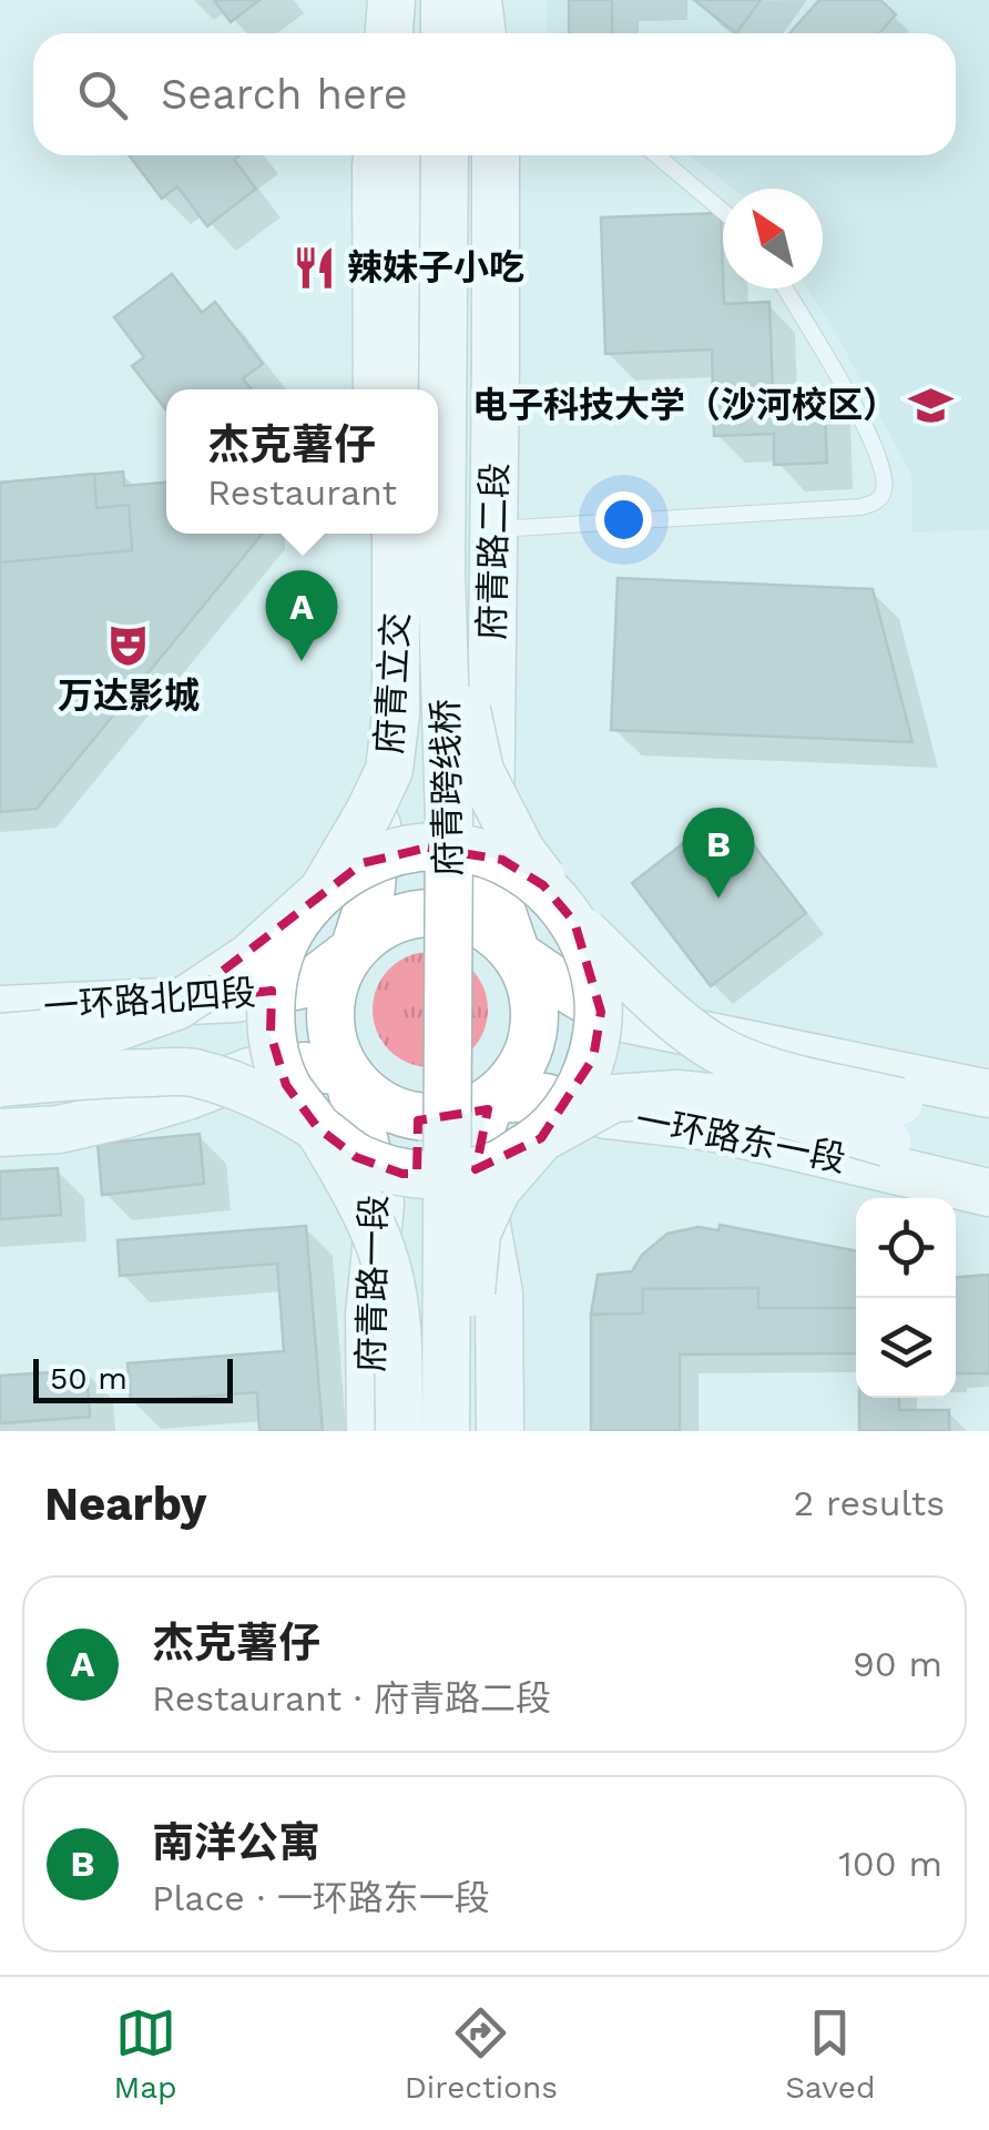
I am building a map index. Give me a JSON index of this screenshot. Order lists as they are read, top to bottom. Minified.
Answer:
{"streets":{"main road":["府青路二段","府青立交","府青跨线桥","一环路北四段","一环路东一段","府青路一段"]},"crossings":[["府青路二段","一环路北四段"],["府青路二段","一环路东一段"],["府青路二段","府青路一段"],["一环路北四段","一环路东一段"],["一环路北四段","府青路一段"],["一环路东一段","府青路一段"]],"places":{"restaurant":["辣妹子小吃"],"school or university":["电子科技大学（沙河校区）"],"theatre":["万达影城"]},"scale_bar":"50 m","north":"top left","page":{"search":"Search here","popup":["杰克薯仔","Restaurant"],"pins":["A","B"],"scale":"50 m","heading":["Nearby","2 results"],"list":[{"mark":"A","name":"杰克薯仔","note":"Restaurant · 府青路二段","value":"90 m"},{"mark":"B","name":"南洋公寓","note":"Place · 一环路东一段","value":"100 m"}],"nav":["Map","Directions","Saved"]}}
